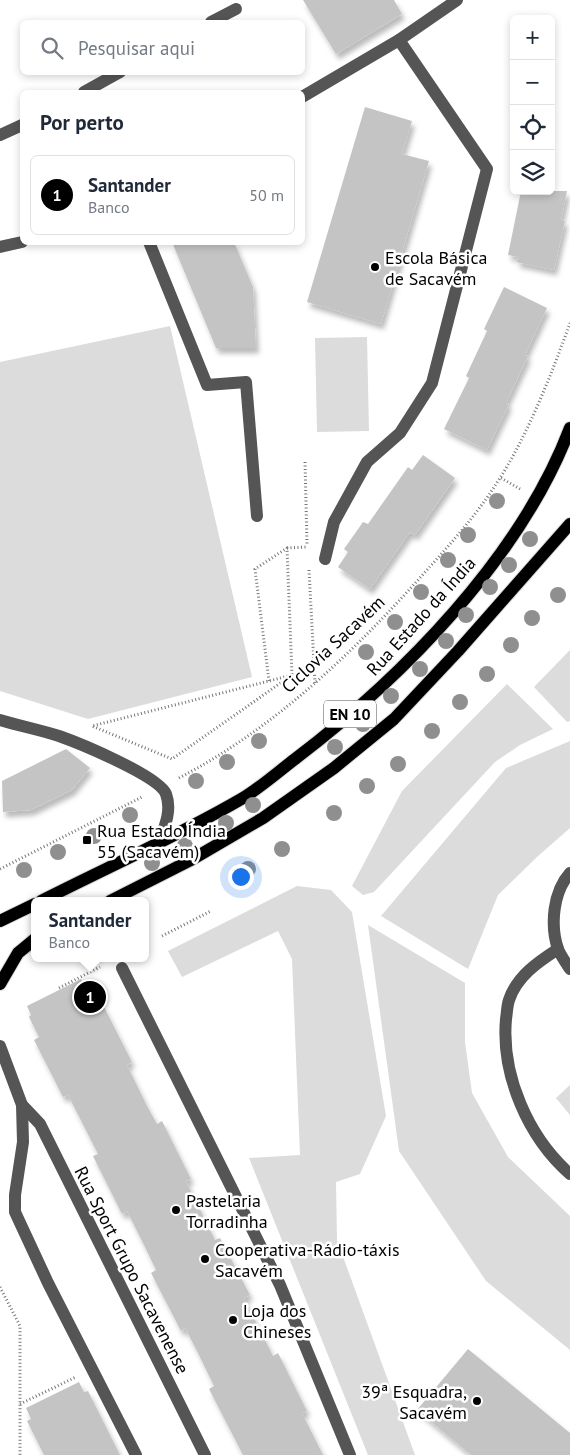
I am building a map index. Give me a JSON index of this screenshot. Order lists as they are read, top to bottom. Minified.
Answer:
{"streets":{"main road":["Rua Estado da Índia","EN 10"],"street":["Rua Sport Grupo Sacavenense"],"path":["Ciclovia Sacavém"]},"places":{"other":["Escola Básica de Sacavém","Pastelaria Torradinha","Cooperativa-Rádio-táxis Sacavém","Loja dos Chineses","39ª Esquadra, Sacavém"],"transit":["Rua Estado Índia 55 (Sacavém)"]},"page":{"map_buttons":["+","−"],"search":"Pesquisar aqui","heading":"Por perto","list":[{"mark":"1","name":"Santander","note":"Banco","value":"50 m"}],"popup":["Santander","Banco"],"pins":"1"}}
